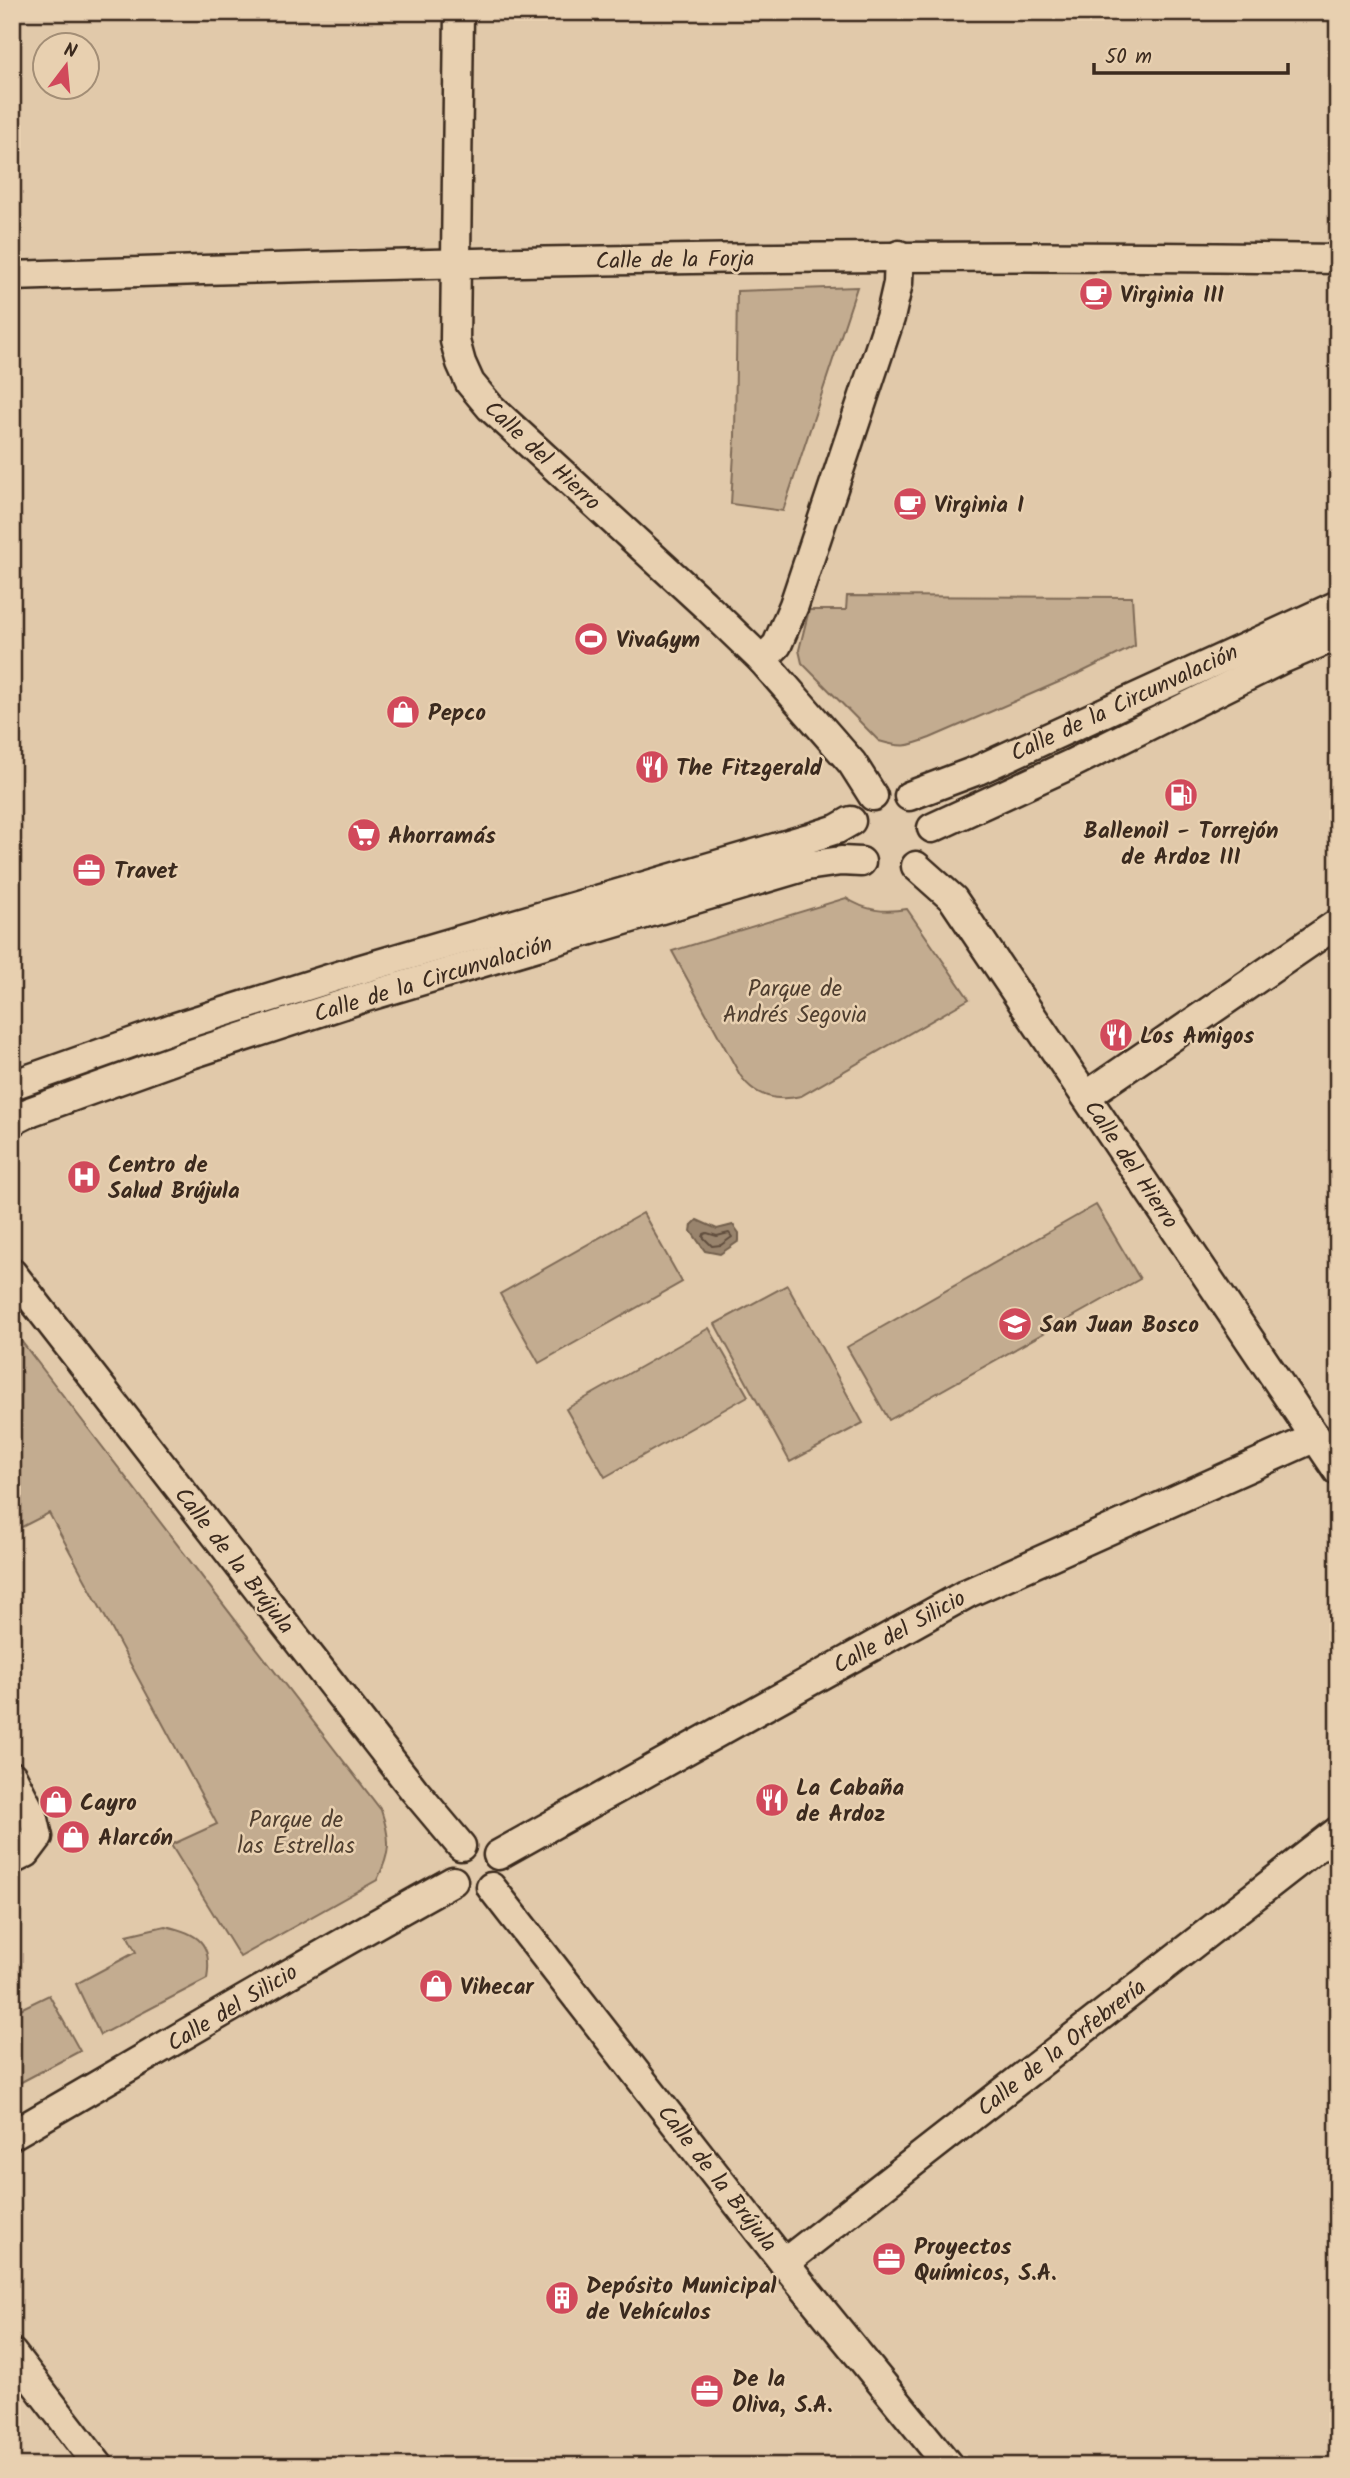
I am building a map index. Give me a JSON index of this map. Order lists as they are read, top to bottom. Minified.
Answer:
{"streets":{"street":["Calle de la Forja","Calle del Hierro","Calle de la Circunvalación","Calle de la Brújula","Calle del Silicio","Calle de la Orfebrería"]},"crossings":[["Calle de la Forja","Calle del Hierro"],["Calle del Hierro","Calle de la Circunvalación"],["Calle del Hierro","Calle del Silicio"],["Calle de la Brújula","Calle del Silicio"],["Calle de la Brújula","Calle de la Orfebrería"]],"parks":["Parque de Andrés Segovia","Parque de las Estrellas"],"places":{"cafe":["Virginia III","Virginia I"],"sports":["VivaGym"],"shop":["Pepco","Cayro","Alarcón","Vihecar"],"restaurant":["The Fitzgerald","Los Amigos","La Cabaña de Ardoz"],"fuel station":["Ballenoil - Torrejón de Ardoz III"],"supermarket":["Ahorramás"],"office":["Travet","Proyectos Químicos, S.A.","De la Oliva, S.A."],"hospital":["Centro de Salud Brújula"],"school or university":["San Juan Bosco"],"building":["Depósito Municipal de Vehículos"]},"scale_bar":"50 m","north":"top"}
